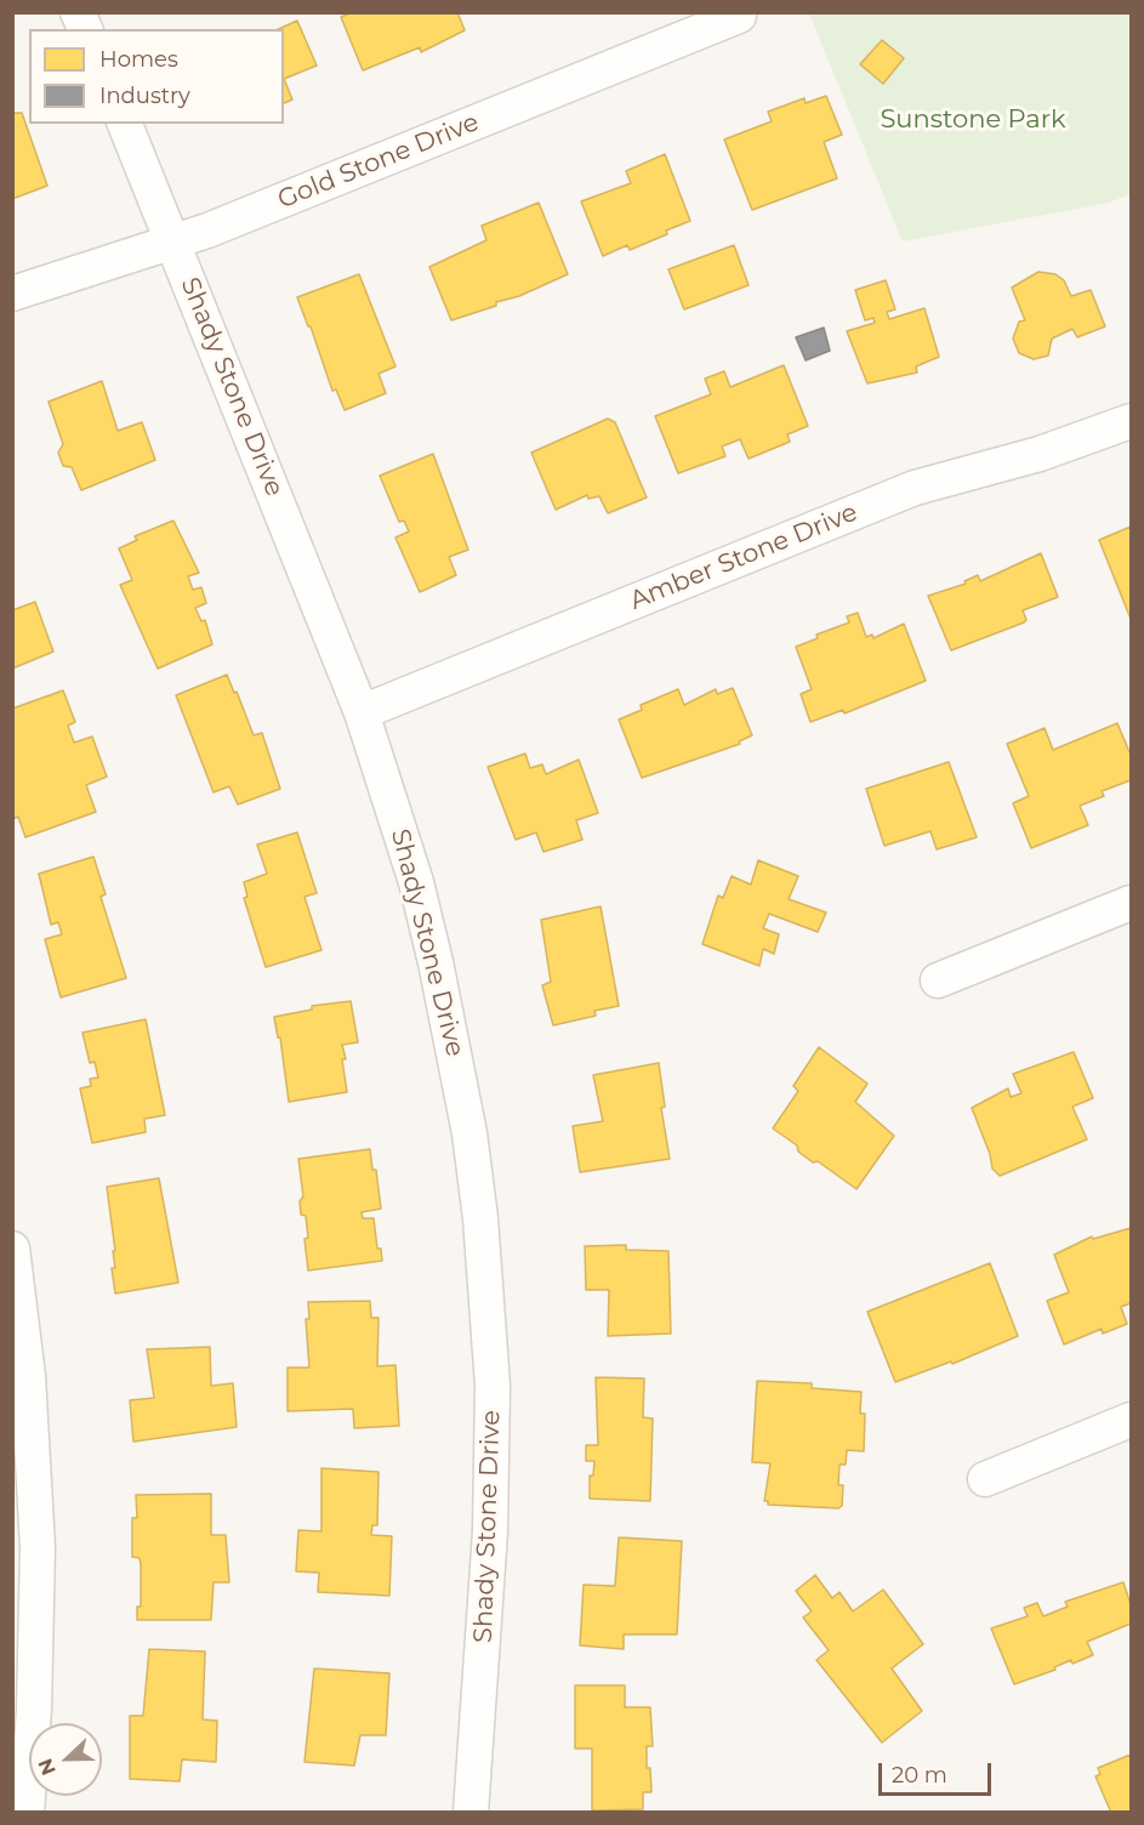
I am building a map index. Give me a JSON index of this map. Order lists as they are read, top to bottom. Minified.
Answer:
{"streets":{"street":["Gold Stone Drive","Shady Stone Drive","Amber Stone Drive"]},"crossings":[["Gold Stone Drive","Shady Stone Drive"],["Shady Stone Drive","Amber Stone Drive"]],"parks":["Sunstone Park"],"legend":["Homes","Industry"],"scale_bar":"20 m","north":"left"}
